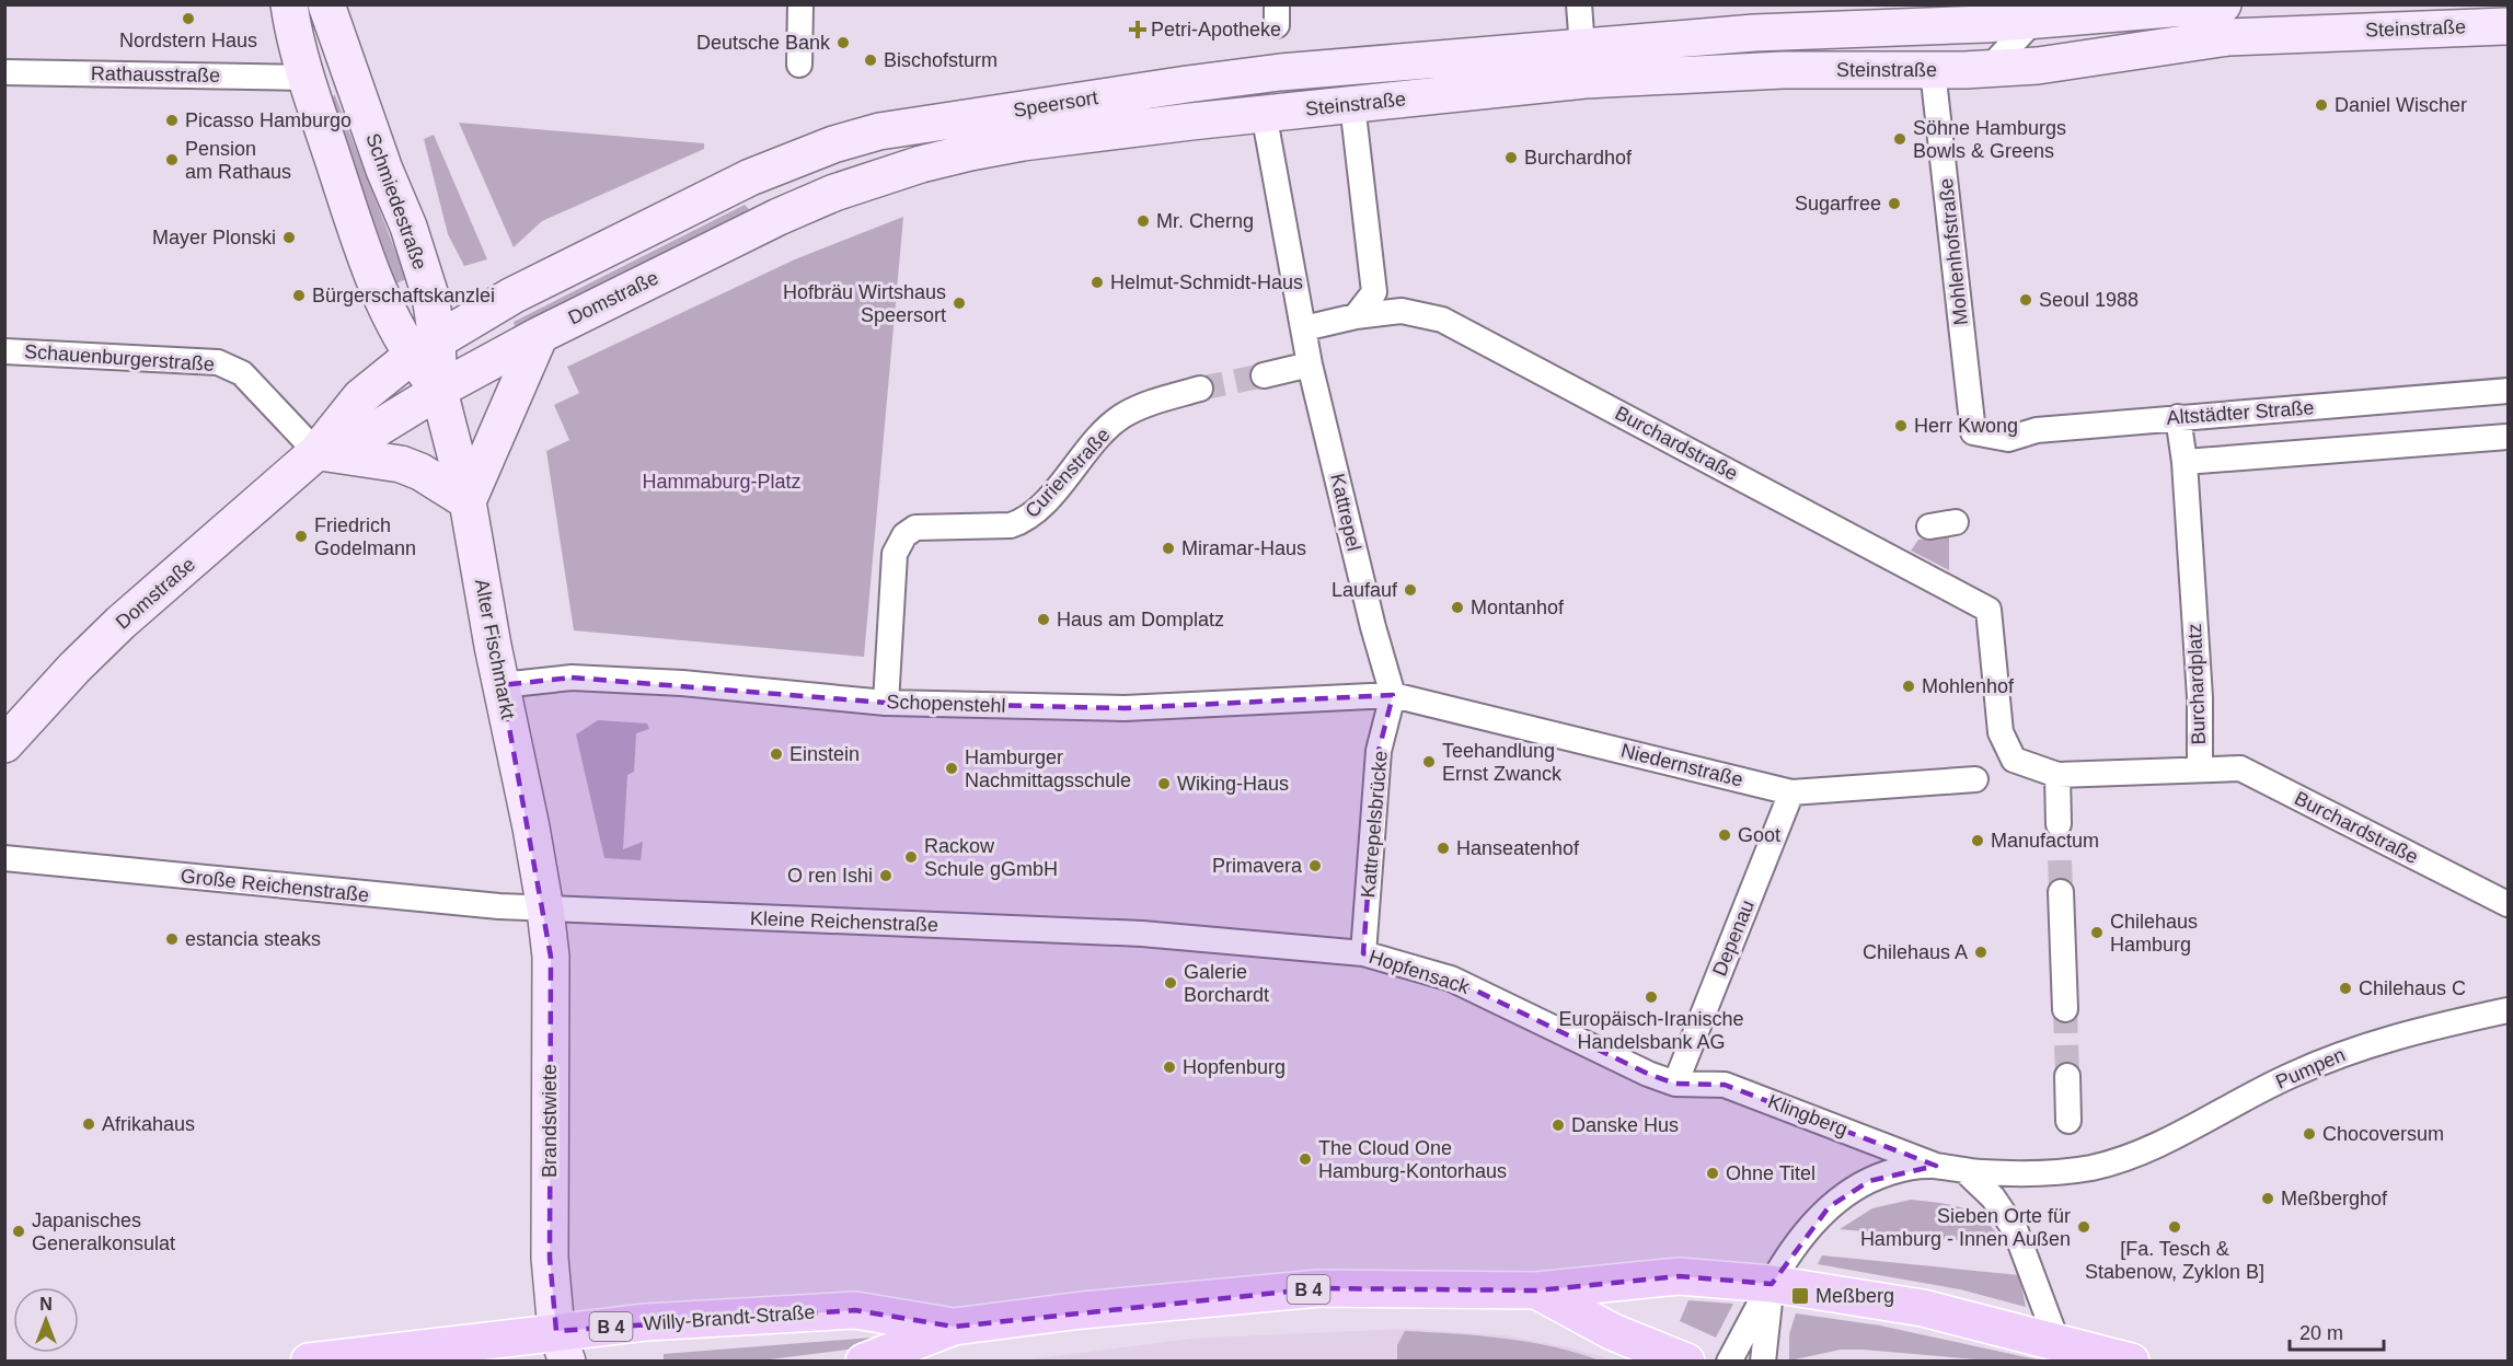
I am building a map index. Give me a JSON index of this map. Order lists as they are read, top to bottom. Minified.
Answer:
{"streets":{"main road":["Steinstraße","Speersort","Schmiedestraße","Domstraße","Alter Fischmarkt","Brandstwiete","B 4","Willy-Brandt-Straße"],"street":["Rathausstraße","Mohlenhofstraße","Schauenburgerstraße","Altstädter Straße","Burchardstraße","Curienstraße","Kattrepel","Burchardplatz","Schopenstehl","Niedernstraße","Kattrepelsbrücke","Große Reichenstraße","Kleine Reichenstraße","Depenau","Hopfensack","Pumpen","Klingberg"]},"crossings":[["Steinstraße","Speersort"],["Steinstraße","Mohlenhofstraße"],["Steinstraße","Kattrepel"],["Rathausstraße","Schmiedestraße"],["Speersort","Domstraße"],["Speersort","Kattrepel"],["Schmiedestraße","Domstraße"],["Schmiedestraße","Alter Fischmarkt"],["Mohlenhofstraße","Altstädter Straße"],["Domstraße","Schauenburgerstraße"],["Domstraße","Alter Fischmarkt"],["Altstädter Straße","Burchardplatz"],["Burchardstraße","Burchardplatz"],["Curienstraße","Schopenstehl"],["Kattrepel","Schopenstehl"],["Kattrepel","Niedernstraße"],["Kattrepel","Kattrepelsbrücke"],["Alter Fischmarkt","Schopenstehl"],["Alter Fischmarkt","Große Reichenstraße"],["Alter Fischmarkt","Kleine Reichenstraße"],["Alter Fischmarkt","Brandstwiete"],["Schopenstehl","Niedernstraße"],["Schopenstehl","Kattrepelsbrücke"],["Niedernstraße","Kattrepelsbrücke"],["Niedernstraße","Depenau"],["Kattrepelsbrücke","Hopfensack"],["Große Reichenstraße","Kleine Reichenstraße"],["Große Reichenstraße","Brandstwiete"],["Kleine Reichenstraße","Hopfensack"],["Kleine Reichenstraße","Brandstwiete"],["Depenau","Hopfensack"],["Depenau","Klingberg"],["Hopfensack","Klingberg"],["Brandstwiete","Willy-Brandt-Straße"]],"parks":["Hammaburg-Platz"],"places":{"other":["Nordstern Haus","Deutsche Bank","Bischofsturm","Daniel Wischer","Picasso Hamburgo","Söhne Hamburgs Bowls & Greens","Burchardhof","Pension am Rathaus","Sugarfree","Mr. Cherng","Mayer Plonski","Helmut-Schmidt-Haus","Bürgerschaftskanzlei","Seoul 1988","Hofbräu Wirtshaus Speersort","Herr Kwong","Friedrich Godelmann","Miramar-Haus","Laufauf","Montanhof","Haus am Domplatz","Mohlenhof","Einstein","Teehandlung Ernst Zwanck","Hamburger Nachmittagsschule","Wiking-Haus","Goot","Manufactum","Hanseatenhof","Rackow Schule gGmbH","Primavera","O ren Ishi","Chilehaus Hamburg","estancia steaks","Chilehaus A","Galerie Borchardt","Chilehaus C","Europäisch-Iranische Handelsbank AG","Hopfenburg","Afrikahaus","Danske Hus","Chocoversum","The Cloud One Hamburg-Kontorhaus","Ohne Titel","Meßberghof","Sieben Orte für Hamburg - Innen Außen","[Fa. Tesch & Stabenow, Zyklon B]","Japanisches Generalkonsulat"],"health":["Petri-Apotheke"],"transit":["Meßberg"]},"scale_bar":"20 m","north":"top"}
